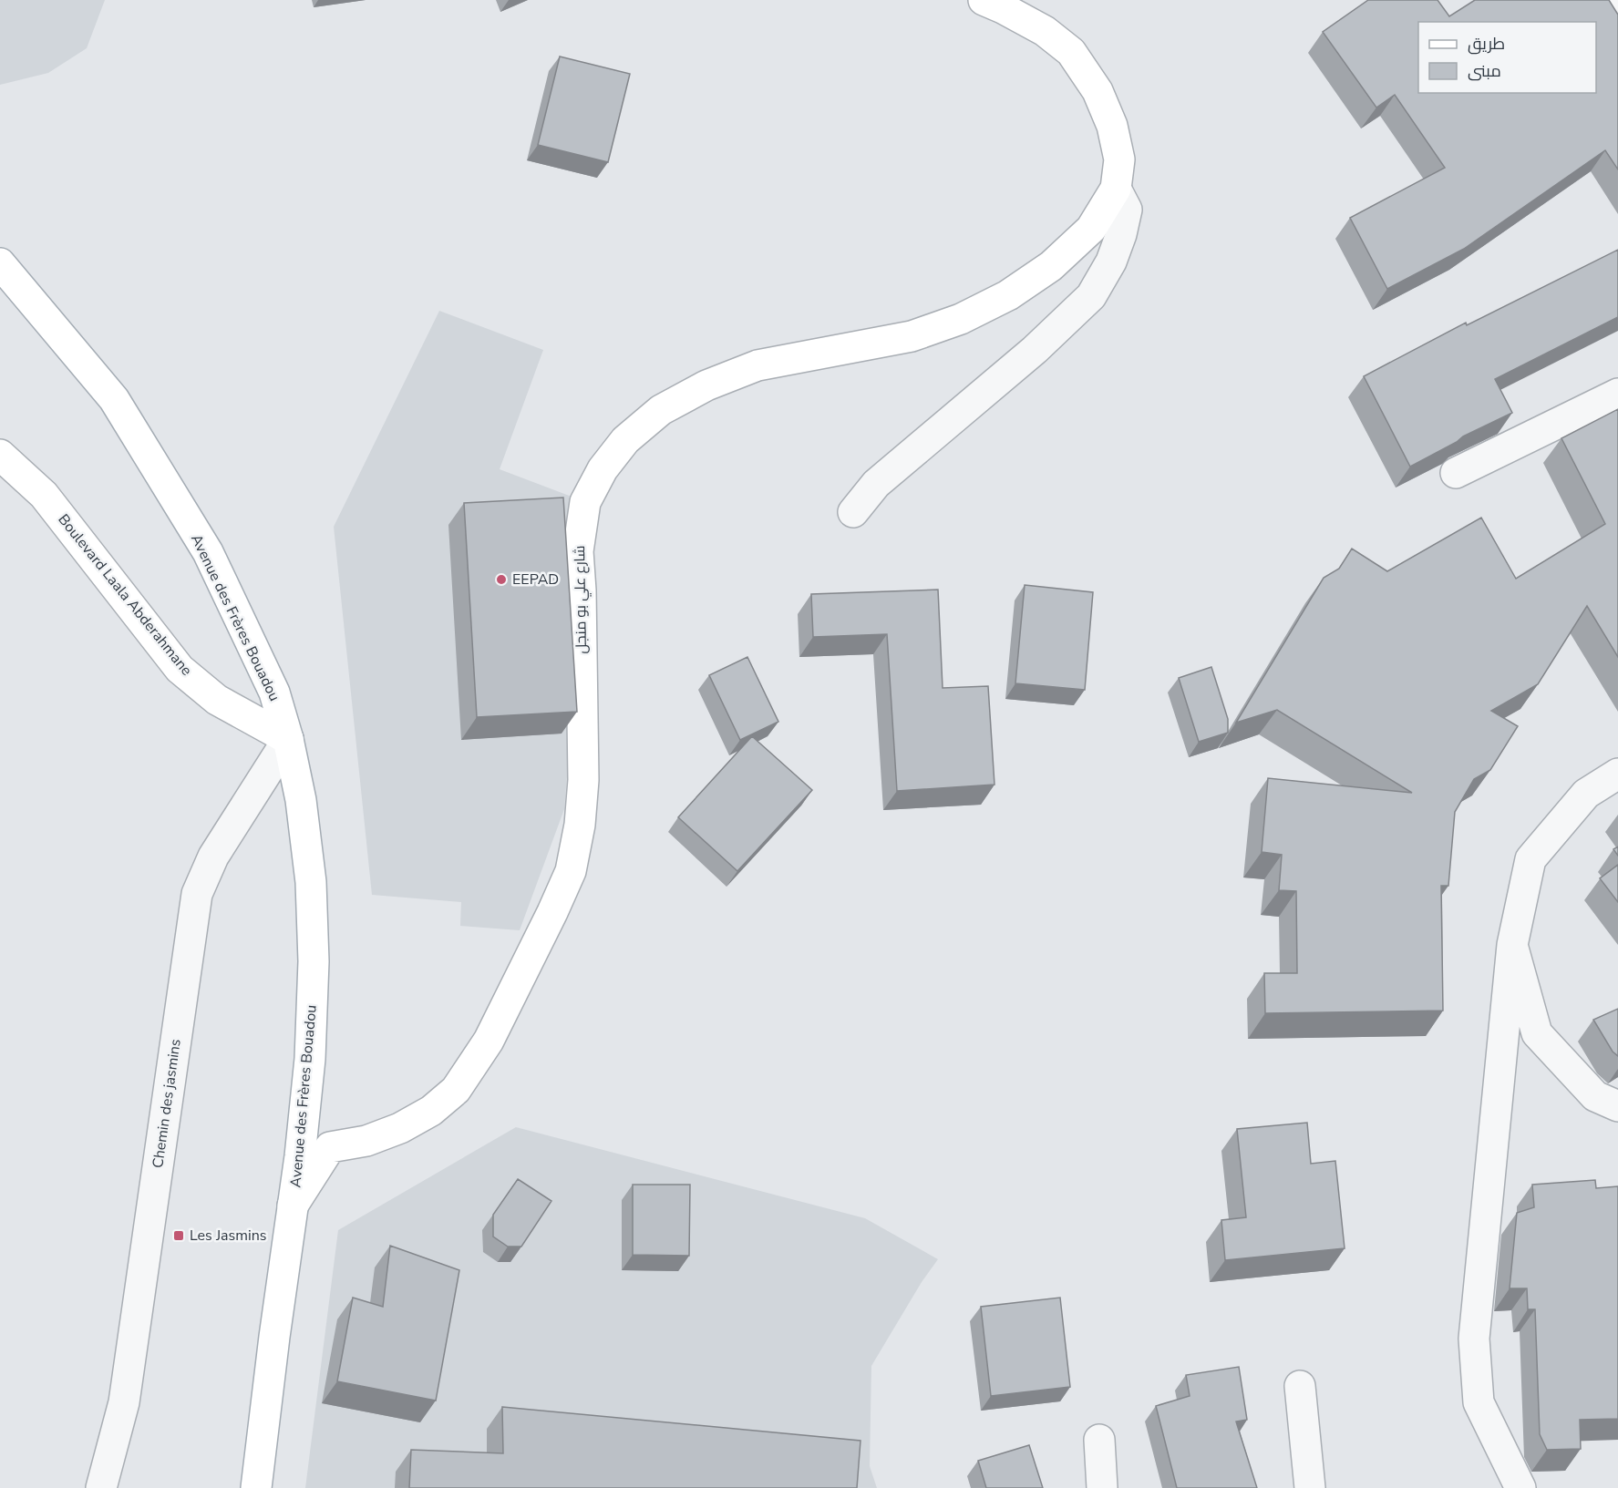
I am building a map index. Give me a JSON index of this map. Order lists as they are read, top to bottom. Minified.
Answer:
{"streets":{"main road":["Boulevard Laala Abderahmane","شارع علي بو منجل","Avenue des Frères Bouadou"],"street":["Chemin des jasmins"]},"crossings":[["Boulevard Laala Abderahmane","Avenue des Frères Bouadou"],["Boulevard Laala Abderahmane","Chemin des jasmins"],["شارع علي بو منجل","Avenue des Frères Bouadou"],["Avenue des Frères Bouadou","Chemin des jasmins"]],"places":{"other":["EEPAD"],"transit":["Les Jasmins"]},"legend":["طريق","مبنى"]}
